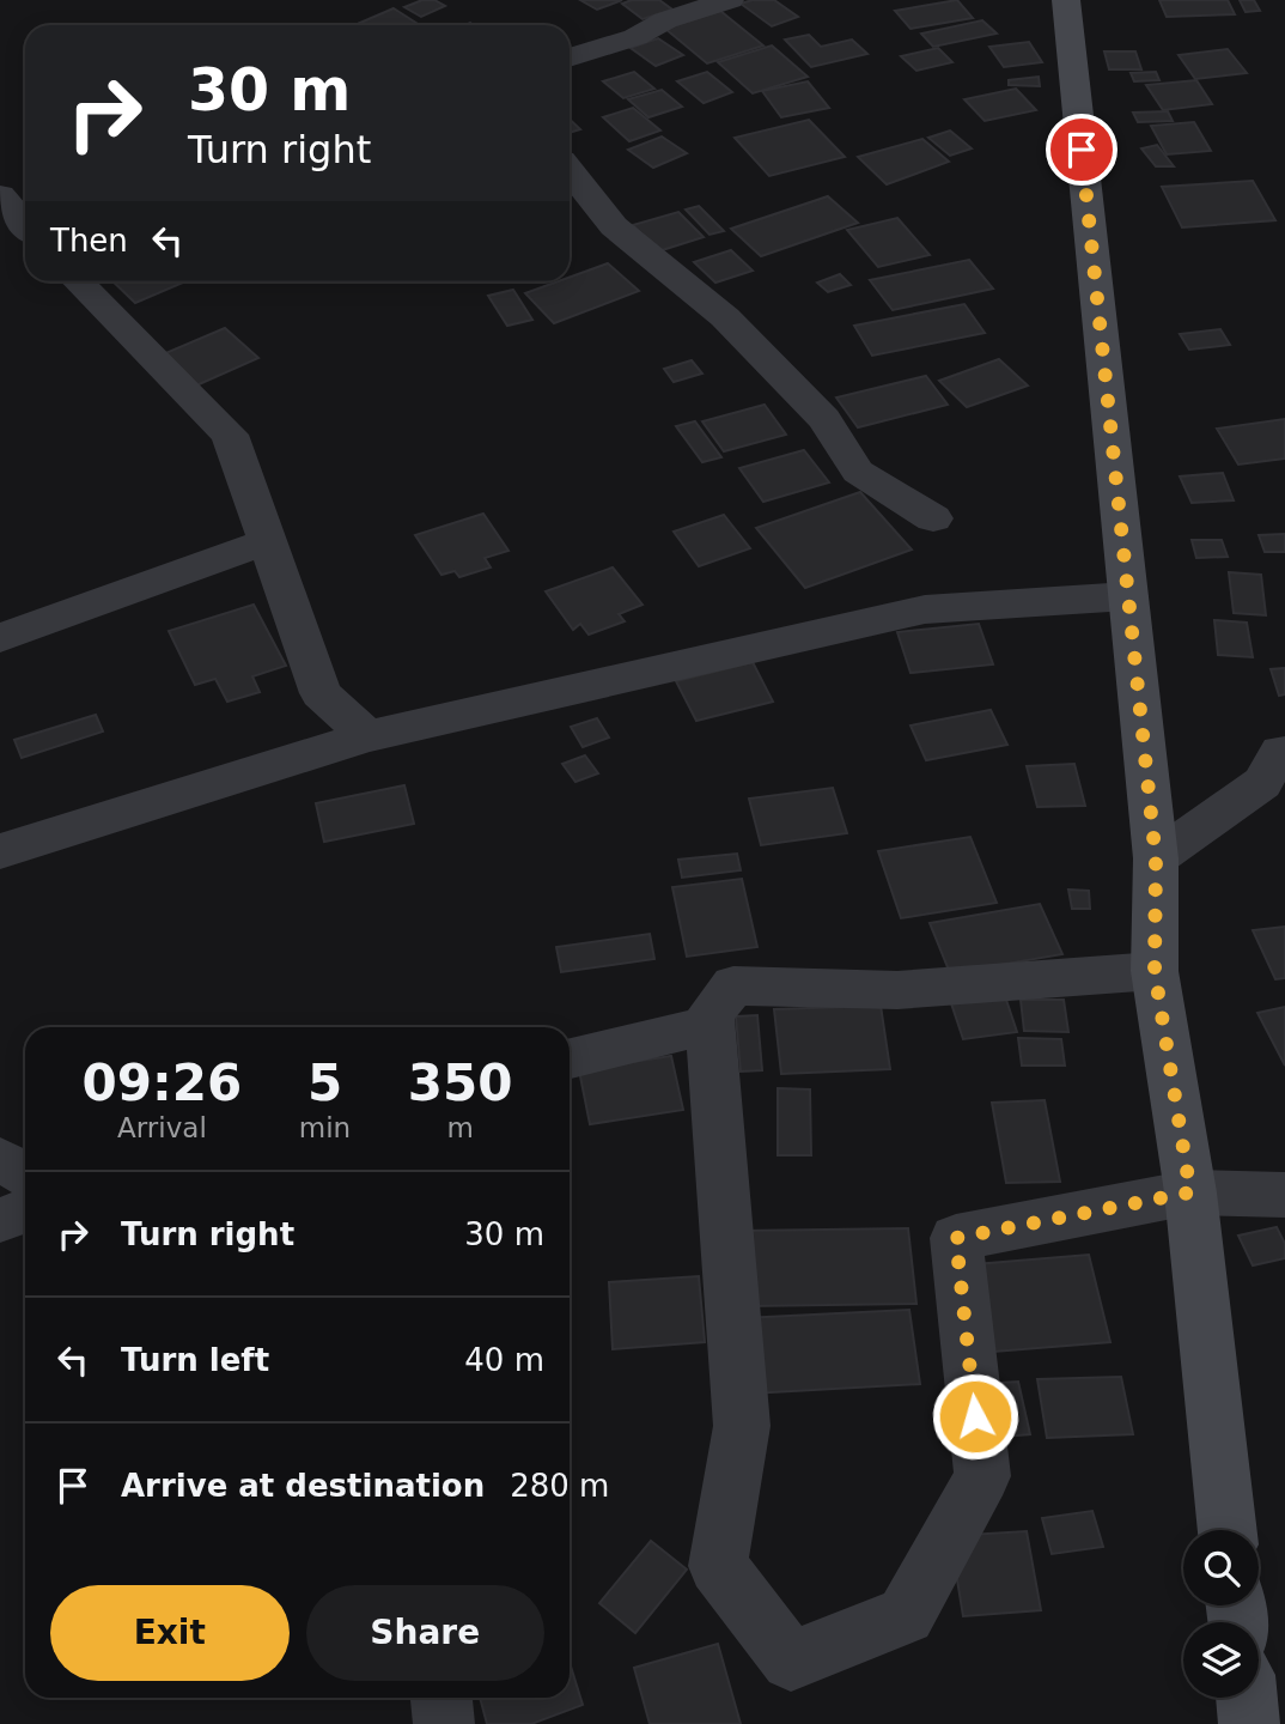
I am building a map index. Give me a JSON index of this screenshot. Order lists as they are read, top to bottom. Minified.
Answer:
{"page":{"turn":["30 m","Turn right"],"then":"Then","eta":["09:26","Arrival","5","min","350","m"],"list":[{"name":"Turn right","value":"30 m"},{"name":"Turn left","value":"40 m"},{"name":"Arrive at destination","value":"280 m"}],"buttons":["Exit","Share"]}}
